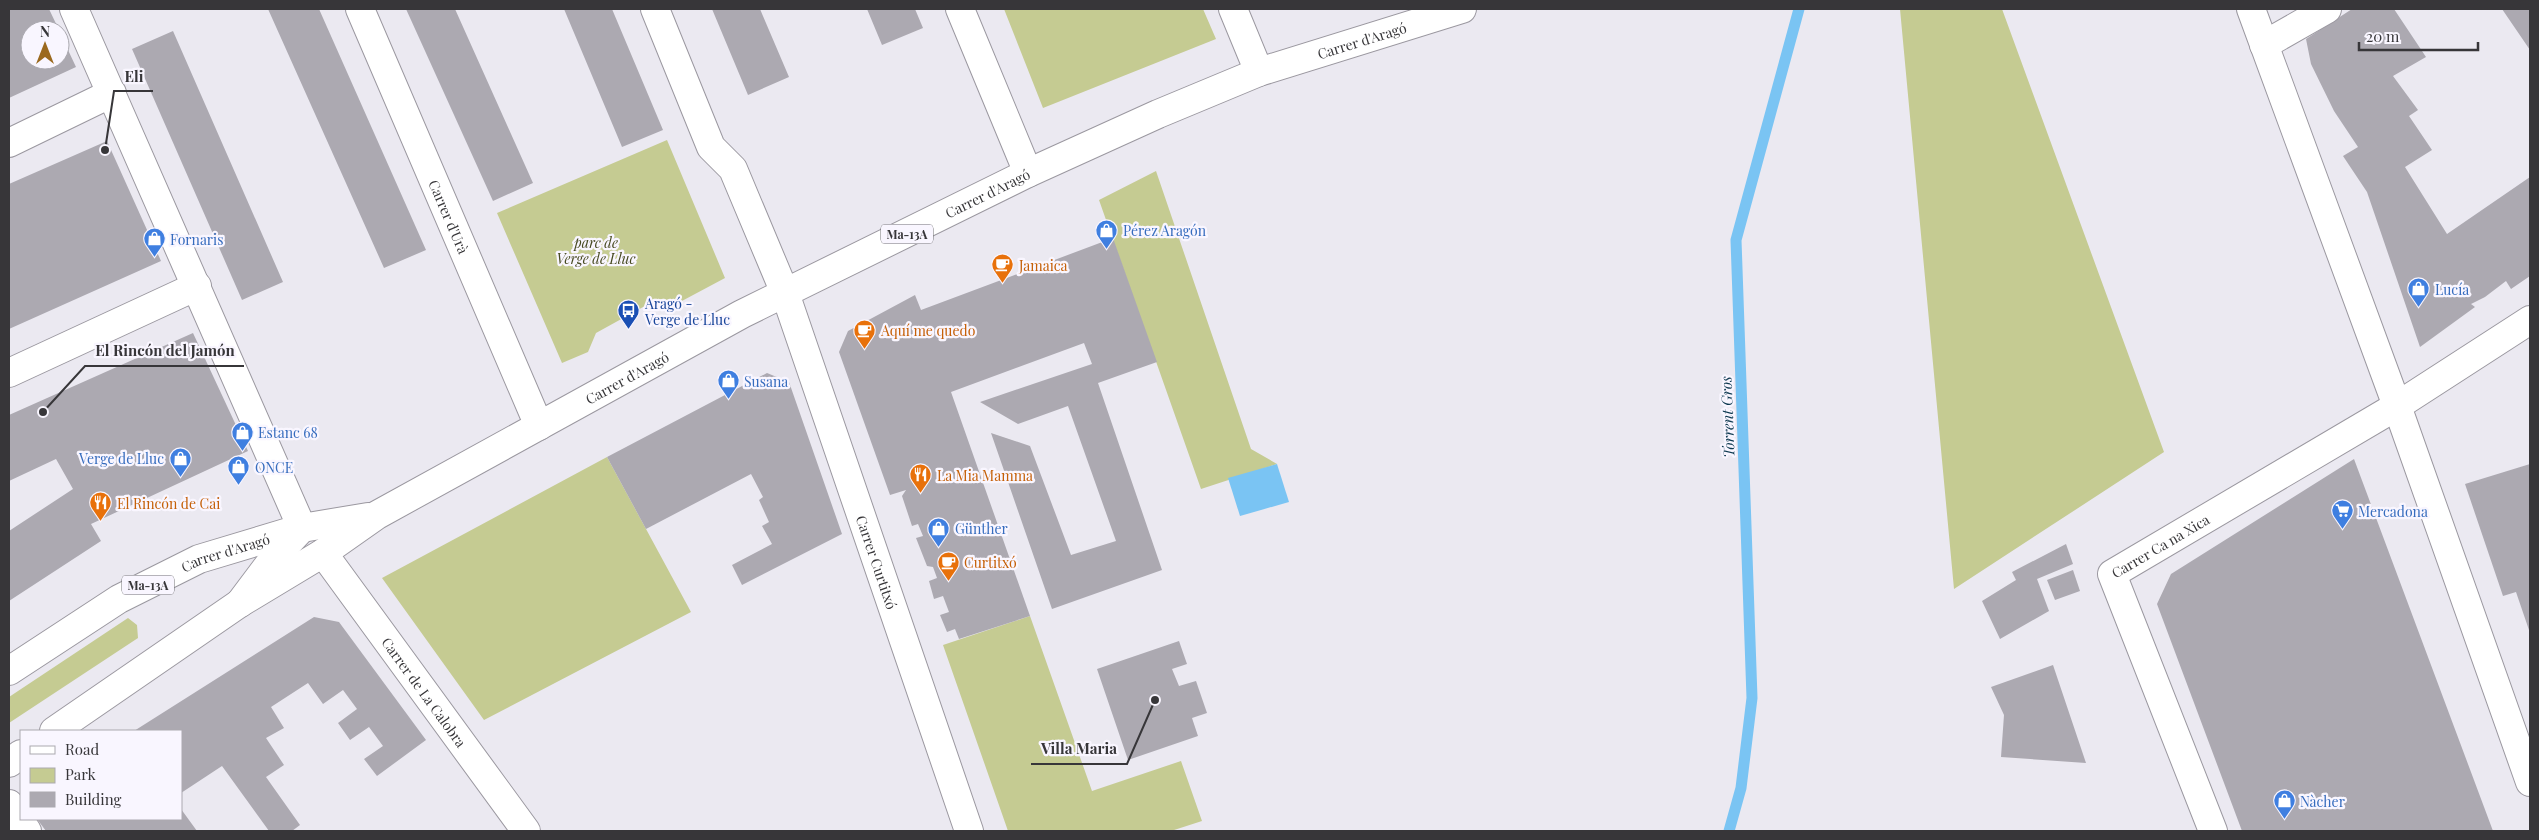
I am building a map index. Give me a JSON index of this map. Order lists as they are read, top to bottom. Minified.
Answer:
{"streets":{"street":["Carrer d'Aragó","Carrer d'Urà","Ma-13A","Carrer Ca na Xica","Carrer Curtitxó","Carrer de La Calobra"]},"crossings":[["Carrer d'Aragó","Carrer d'Urà"],["Carrer d'Aragó","Carrer Curtitxó"],["Carrer d'Aragó","Carrer de La Calobra"]],"water":["Torrent Gros"],"parks":["parc de Verge de Lluc"],"places":{"other":["Eli","El Rincón del Jamón","Villa Maria"],"shop":["Pérez Aragón","Fornaris","Lucía","Susana","Estanc 68","Verge de Lluc","ONCE","Günther","Nàcher"],"cafe":["Jamaica","Aquí me quedo","Curtitxó"],"bus stop":["Aragó - Verge de Lluc"],"restaurant":["La Mia Mamma","El Rincón de Cai"],"supermarket":["Mercadona"]},"legend":["Road","Park","Building"],"scale_bar":"20 m","north":"top"}
